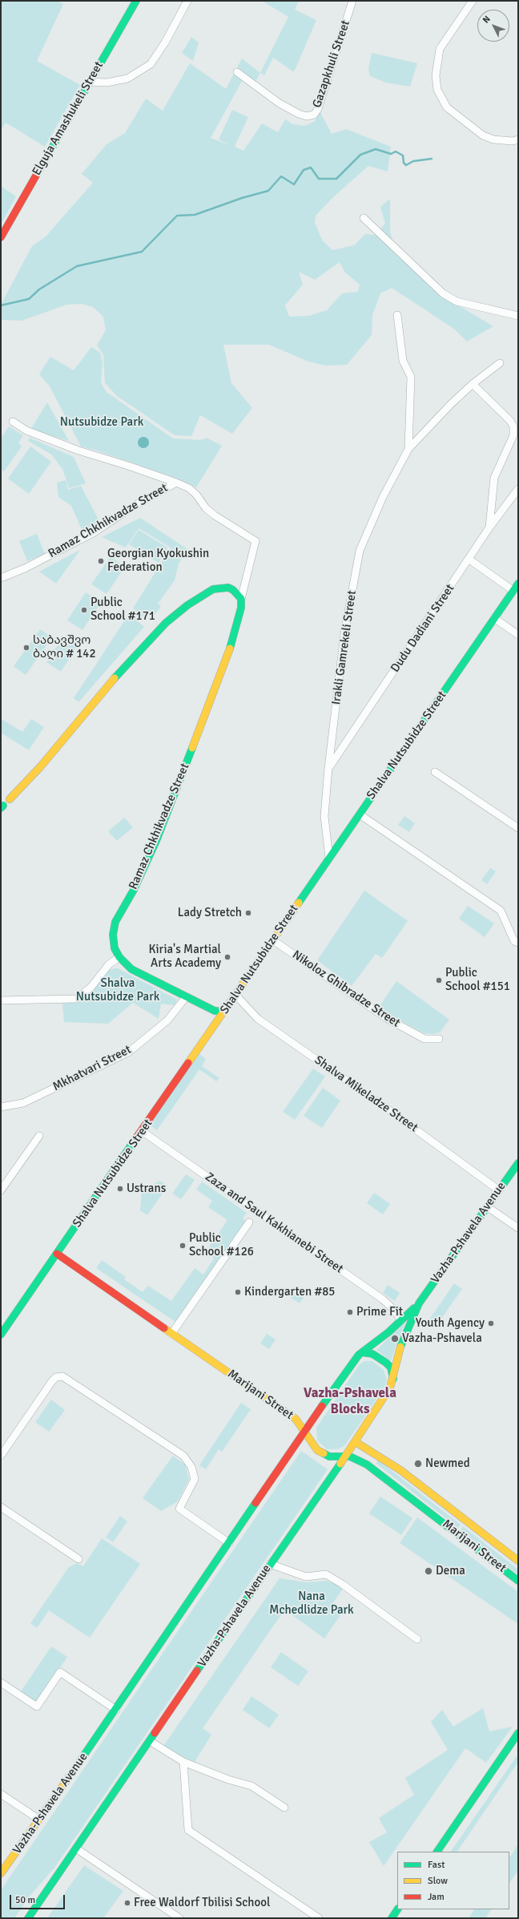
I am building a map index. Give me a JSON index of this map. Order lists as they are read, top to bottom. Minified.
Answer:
{"streets":{"main road":["Elguja Amashukeli Street","Ramaz Chkhikvadze Street","Shalva Nutsubidze Street","Vazha-Pshavela Avenue","Marijani Street"],"street":["Gazapkhuli Street","Dudu Dadiani Street","Irakli Gamrekeli Street","Nikoloz Ghibradze Street","Mkhatvari Street","Shalva Mikeladze Street","Zaza and Saul Kakhianebi Street"]},"crossings":[["Ramaz Chkhikvadze Street","Shalva Nutsubidze Street"],["Ramaz Chkhikvadze Street","Mkhatvari Street"],["Dudu Dadiani Street","Irakli Gamrekeli Street"],["Irakli Gamrekeli Street","Shalva Nutsubidze Street"],["Shalva Nutsubidze Street","Nikoloz Ghibradze Street"],["Shalva Nutsubidze Street","Shalva Mikeladze Street"],["Shalva Nutsubidze Street","Zaza and Saul Kakhianebi Street"],["Shalva Nutsubidze Street","Marijani Street"],["Shalva Mikeladze Street","Vazha-Pshavela Avenue"],["Zaza and Saul Kakhianebi Street","Vazha-Pshavela Avenue"],["Vazha-Pshavela Avenue","Marijani Street"]],"districts":["Vazha-Pshavela Blocks"],"parks":["Nutsubidze Park","Shalva Nutsubidze Park","Nana Mchedlidze Park"],"places":["Georgian Kyokushin Federation","Public School #171","საბავშვო ბაღი # 142","Lady Stretch","Kiria's Martial Arts Academy","Public School #151","Ustrans","Public School #126","Kindergarten #85","Prime Fit","Youth Agency","Vazha-Pshavela","Newmed","Dema","Free Waldorf Tbilisi School"],"legend":["Fast","Slow","Jam"],"scale_bar":"50 m","north":"top left"}
